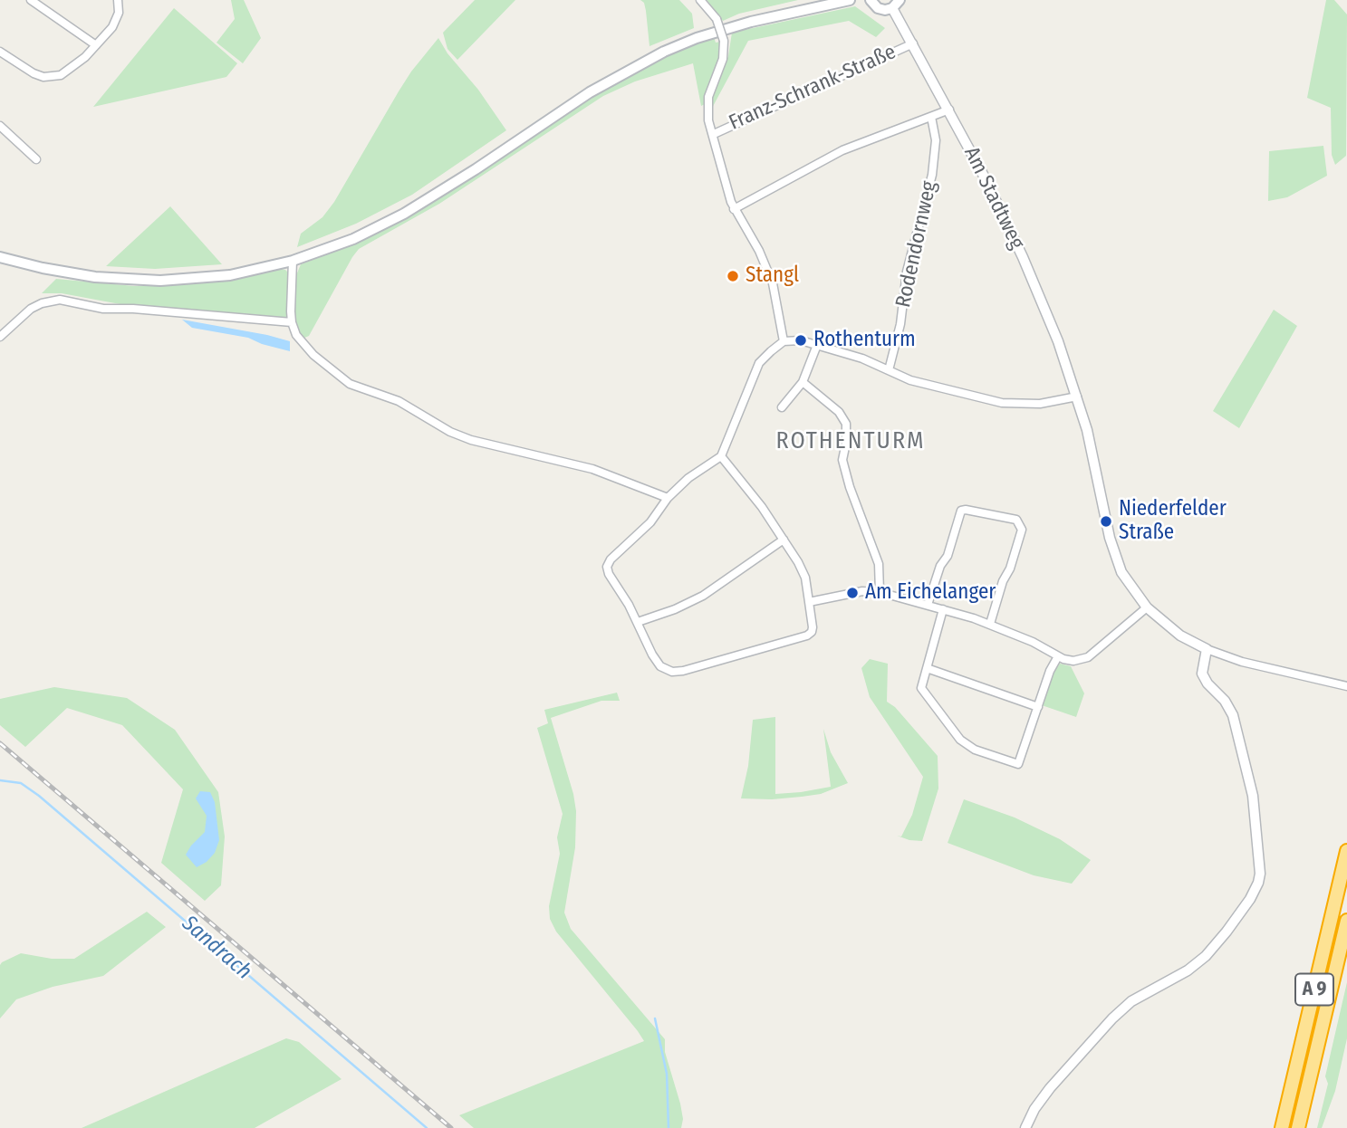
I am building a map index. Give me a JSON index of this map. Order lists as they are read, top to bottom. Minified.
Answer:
{"streets":{"highway":["A 9"],"street":["Franz-Schrank-Straße","Am Stadtweg","Rodendornweg"]},"crossings":[["Franz-Schrank-Straße","Am Stadtweg"]],"districts":["ROTHENTURM"],"water":["Sandrach"],"places":["Stangl","Rothenturm","Niederfelder Straße","Am Eichelanger"]}
